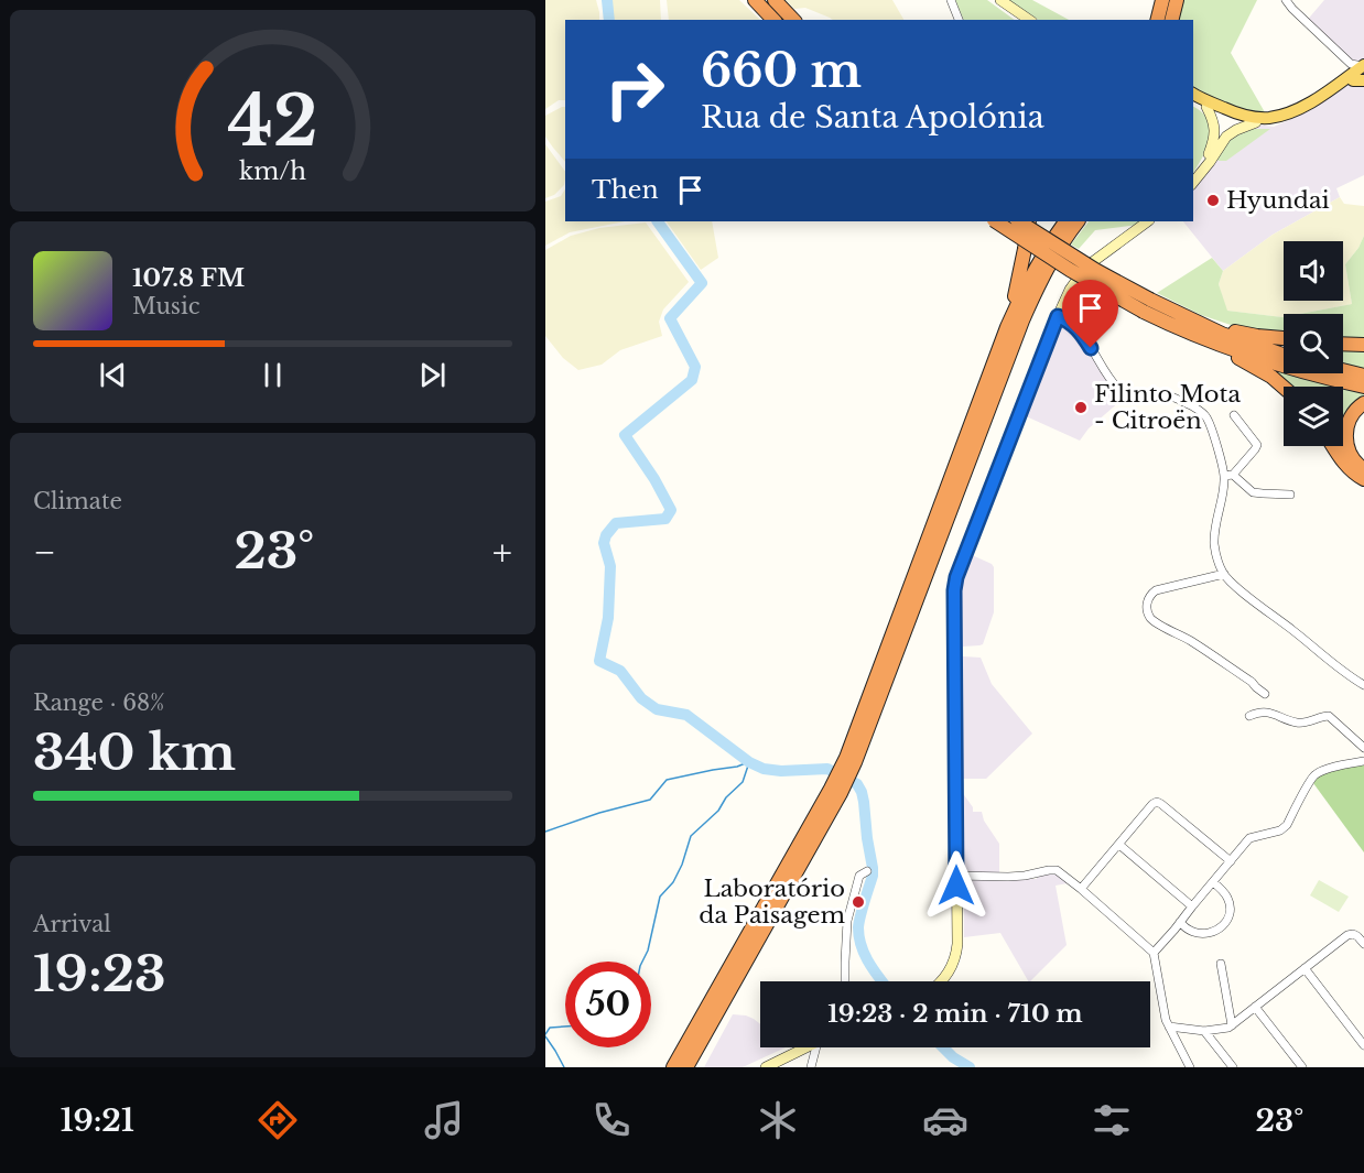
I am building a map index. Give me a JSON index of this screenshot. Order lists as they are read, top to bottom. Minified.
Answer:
{"places":["Hyundai","Filinto Mota - Citroën","Laboratório da Paisagem"],"page":{"turn":["660 m","Rua de Santa Apolónia"],"then":"Then","song":["107.8 FM","Music"],"tile":["Climate",["Range · 68%","340 km"],["Arrival","19:23"]],"heat":["−","23°","+"],"limit":"50","trip":"19:23 · 2 min · 710 m","tabs":["19:21","23°"],"gauge":["42","km/h"]}}
